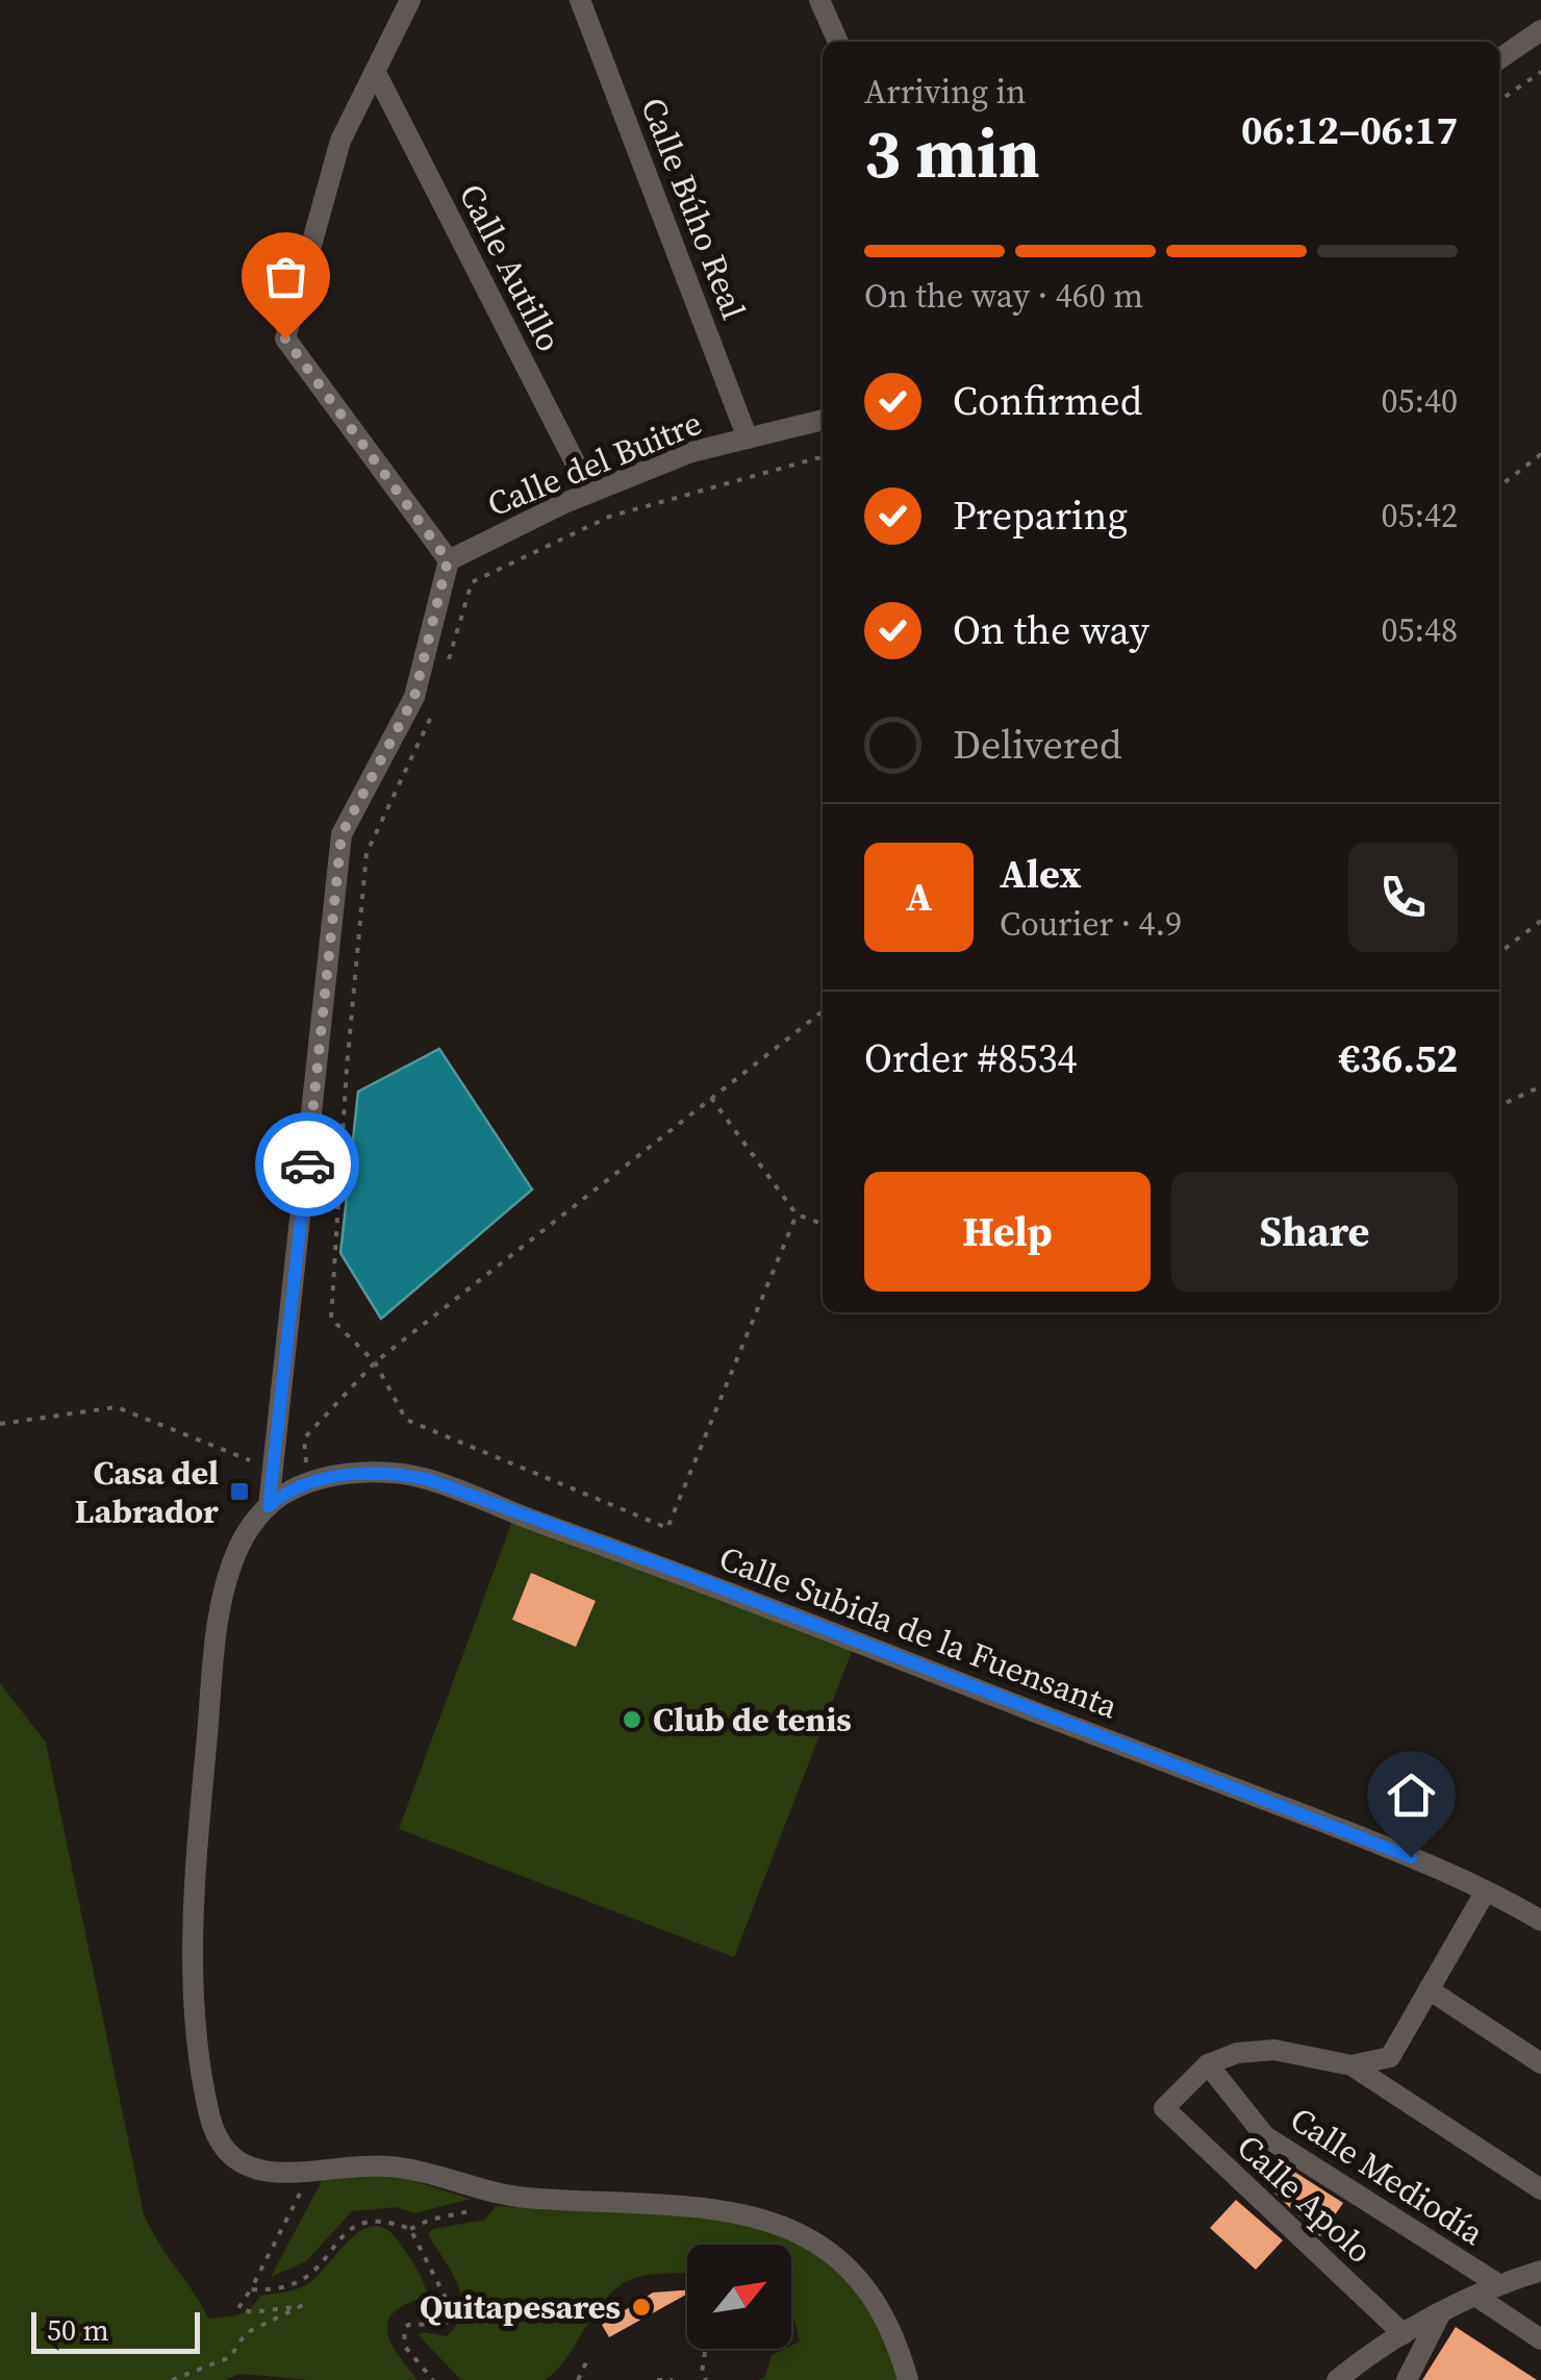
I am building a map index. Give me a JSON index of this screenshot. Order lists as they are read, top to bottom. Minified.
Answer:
{"streets":{"street":["Calle Búho Real","Calle Autillo","Calle del Buitre","Calle Subida de la Fuensanta","Calle Mediodía","Calle Apolo"]},"crossings":[["Calle Búho Real","Calle del Buitre"],["Calle Autillo","Calle del Buitre"],["Calle Mediodía","Calle Apolo"]],"places":{"transit":["Casa del Labrador"],"other":["Club de tenis","Quitapesares"]},"scale_bar":"50 m","north":"top right","page":{"heading":["3 min","Arriving in","06:12–06:17"],"panel":["Alex","Courier · 4.9","Order #8534","€36.52"],"bar":"On the way · 460 m","list":[["Confirmed","05:40"],["Preparing","05:42"],["On the way","05:48"],"Delivered"],"round":"A","buttons":["Help","Share"],"scale":"50 m"}}
